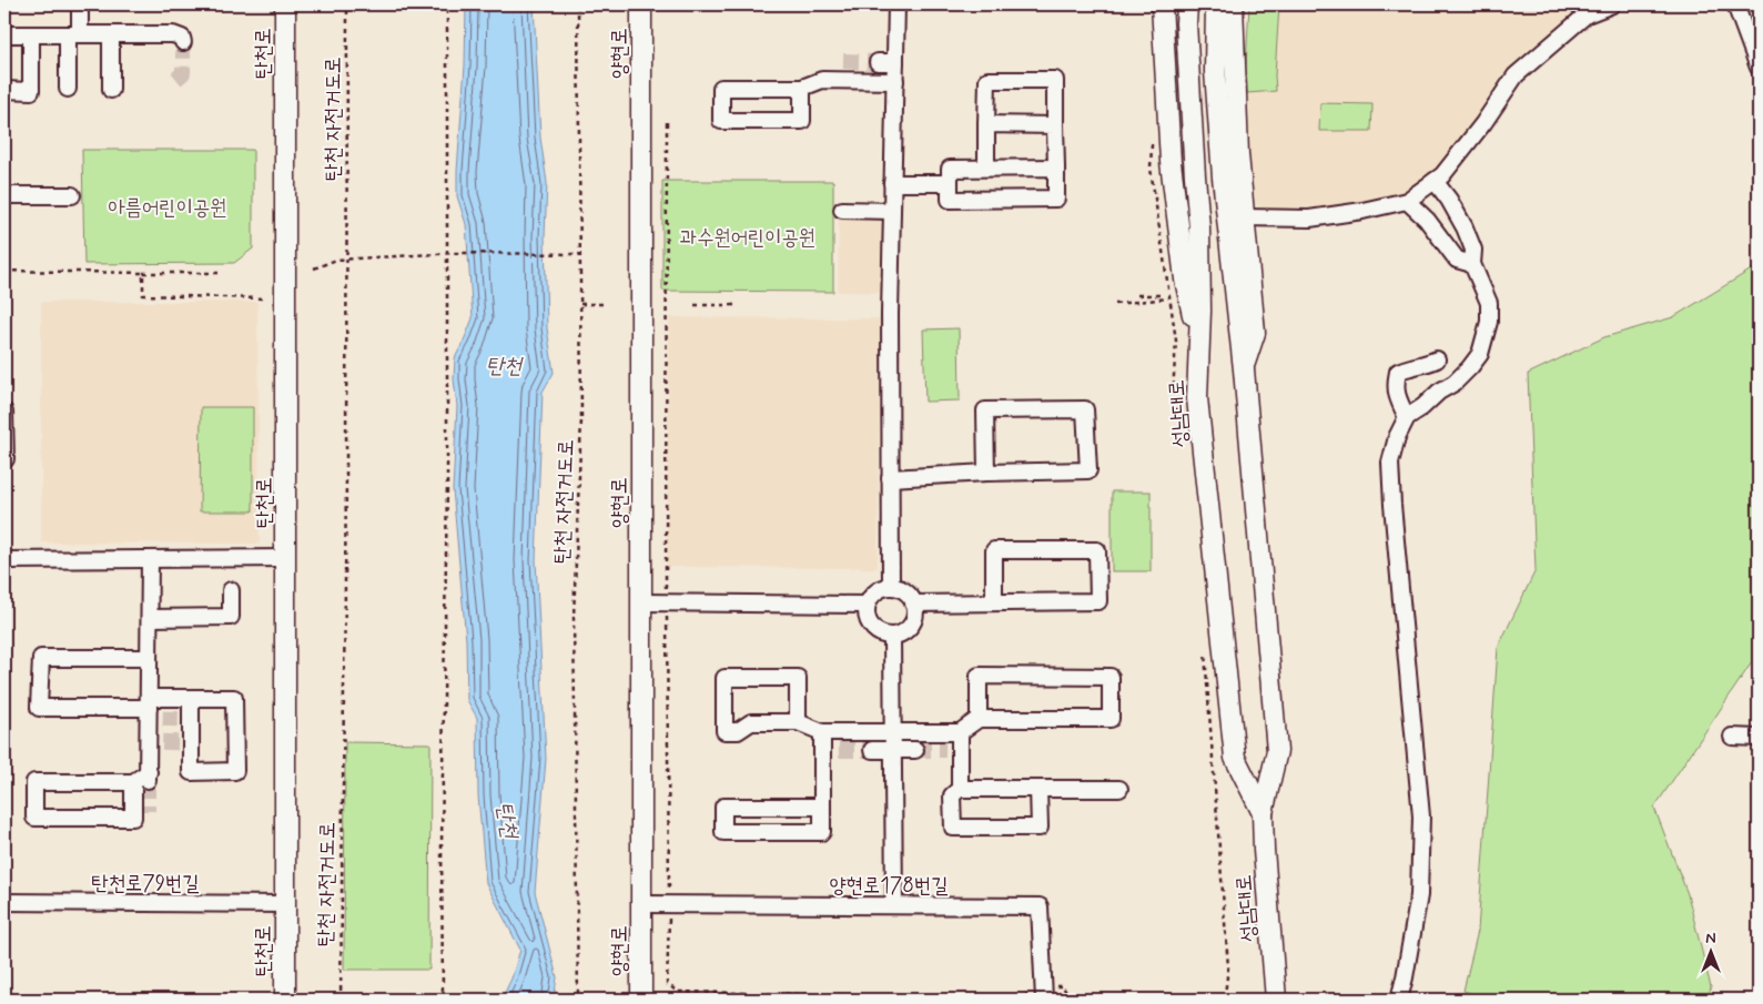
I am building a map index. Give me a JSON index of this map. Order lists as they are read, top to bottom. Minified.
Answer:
{"streets":{"main road":["탄천로","양현로","성남대로"],"street":["탄천로79번길","양현로178번길"],"path":["탄천 자전거도로"]},"crossings":[["탄천로","탄천로79번길"],["양현로","양현로178번길"]],"water":["탄천"],"parks":["아름어린이공원","과수원어린이공원"],"north":"top"}
